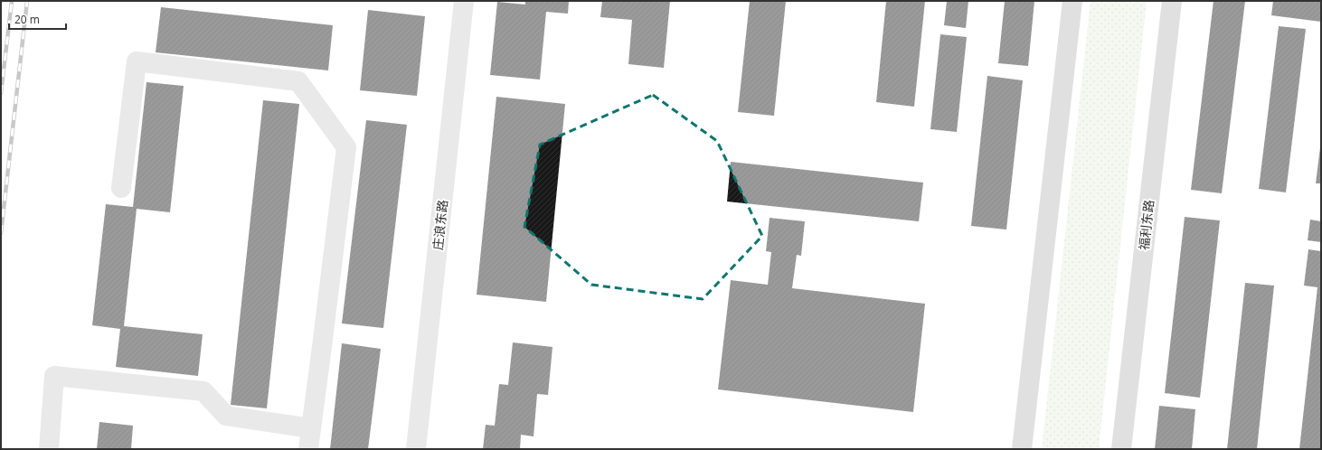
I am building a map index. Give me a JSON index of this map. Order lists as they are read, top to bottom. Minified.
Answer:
{"streets":{"main road":["福利东路"],"street":["庄浪东路"]},"scale_bar":"20 m"}
